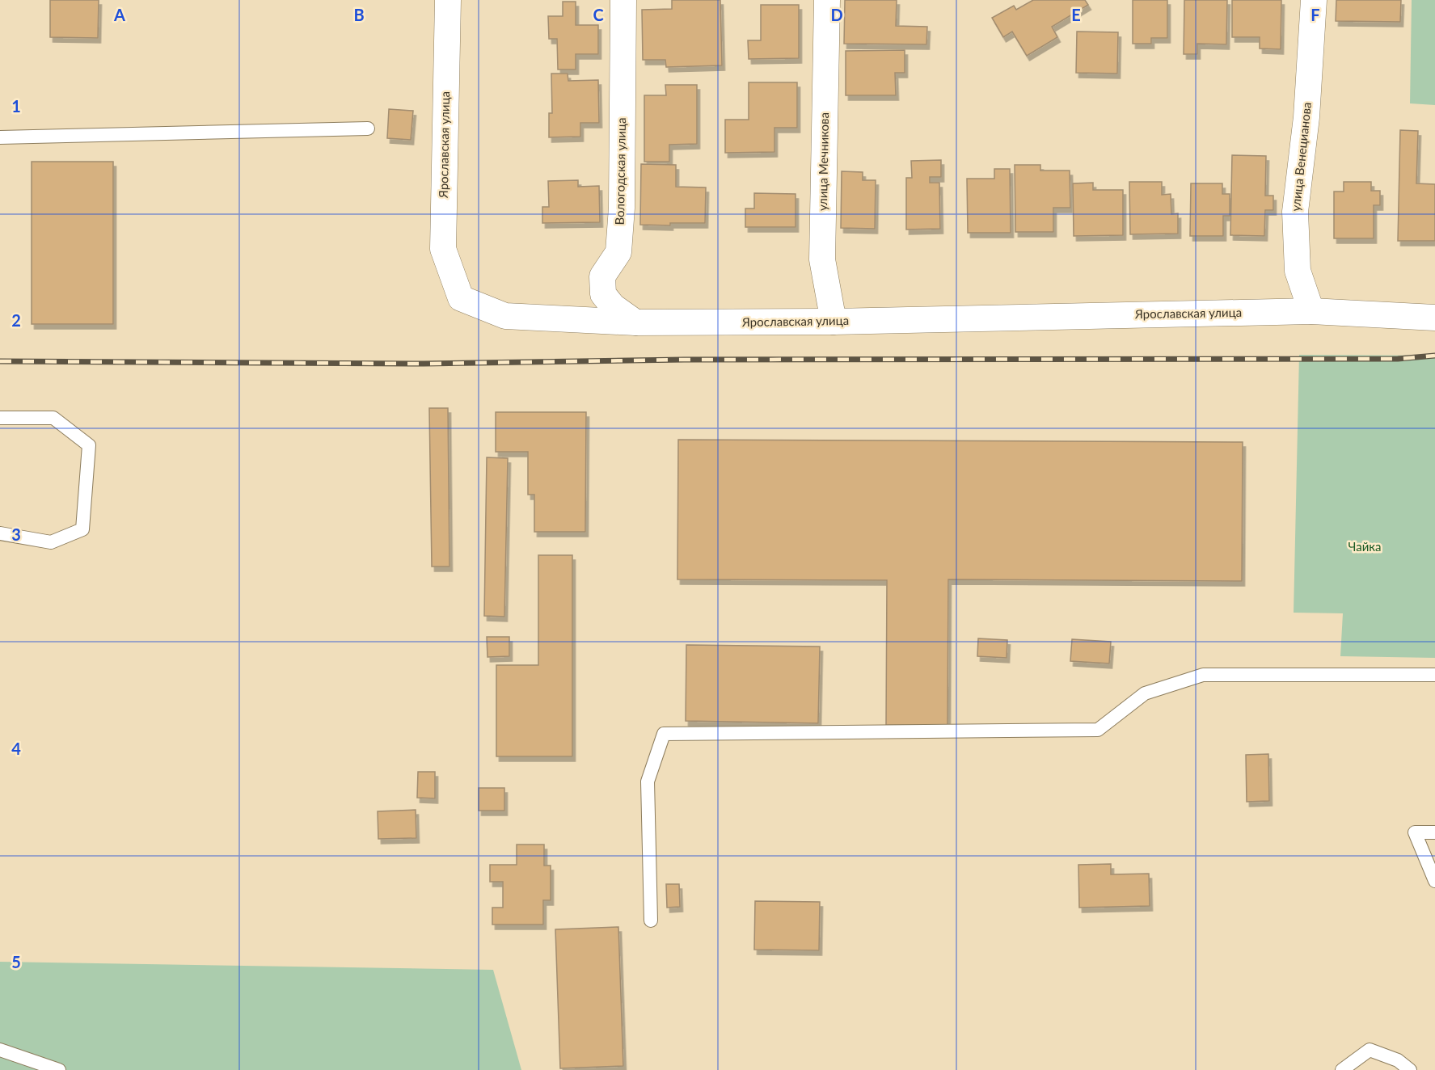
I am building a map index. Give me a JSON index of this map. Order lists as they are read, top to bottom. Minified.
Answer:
{"streets":{"street":["Ярославская улица","улица Венецианова","улица Мечникова","Вологодская улица"]},"crossings":[["Ярославская улица","улица Венецианова"],["Ярославская улица","улица Мечникова"],["Ярославская улица","Вологодская улица"]],"parks":["Чайка"],"grid":{"columns":["A","B","C","D","E","F"],"rows":["1","2","3","4","5"]}}
